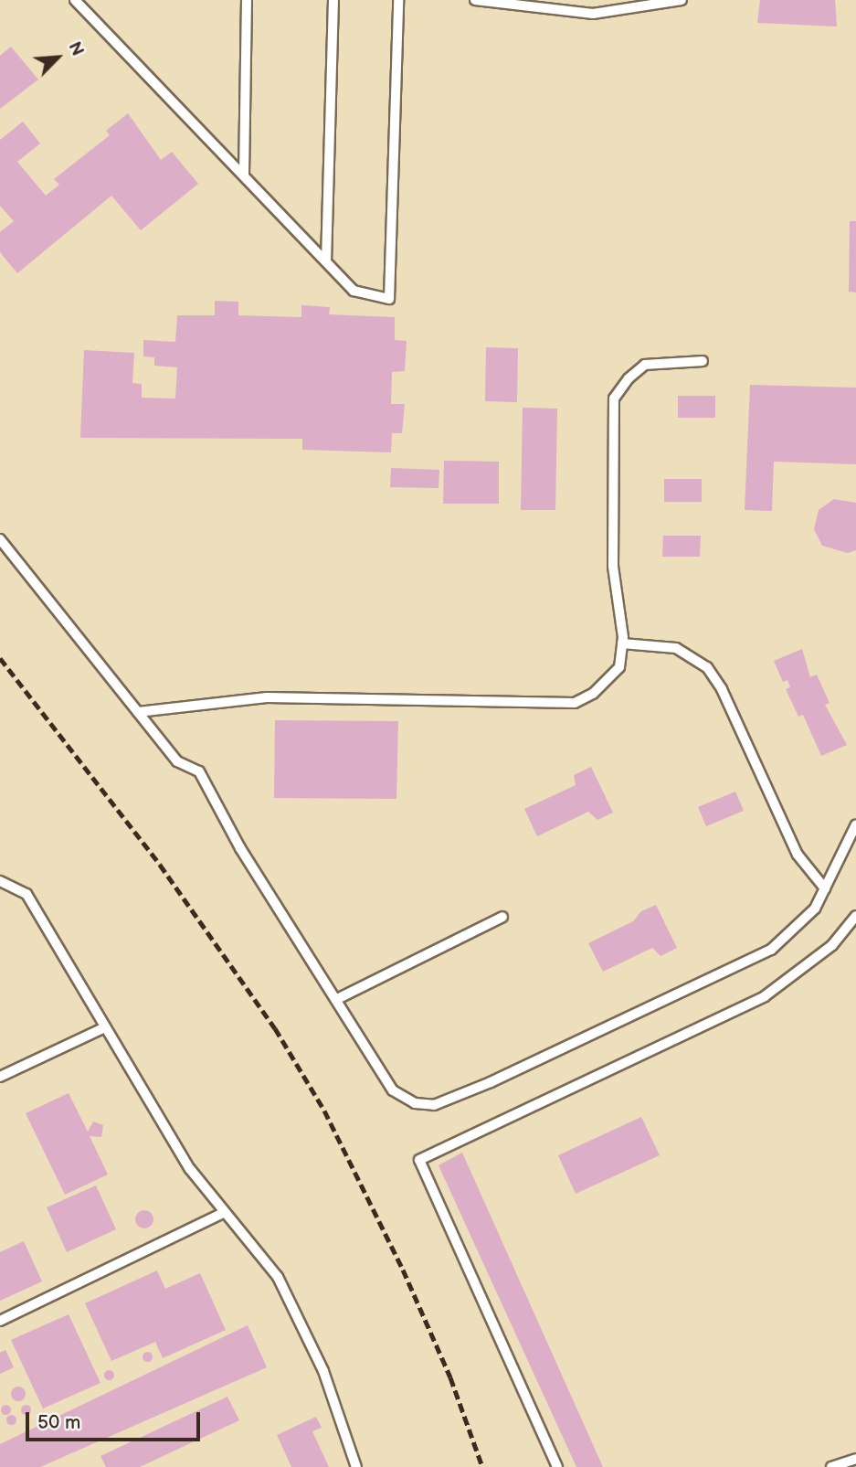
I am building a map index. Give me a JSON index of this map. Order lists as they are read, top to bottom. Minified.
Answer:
{"scale_bar":"50 m","north":"top right"}
